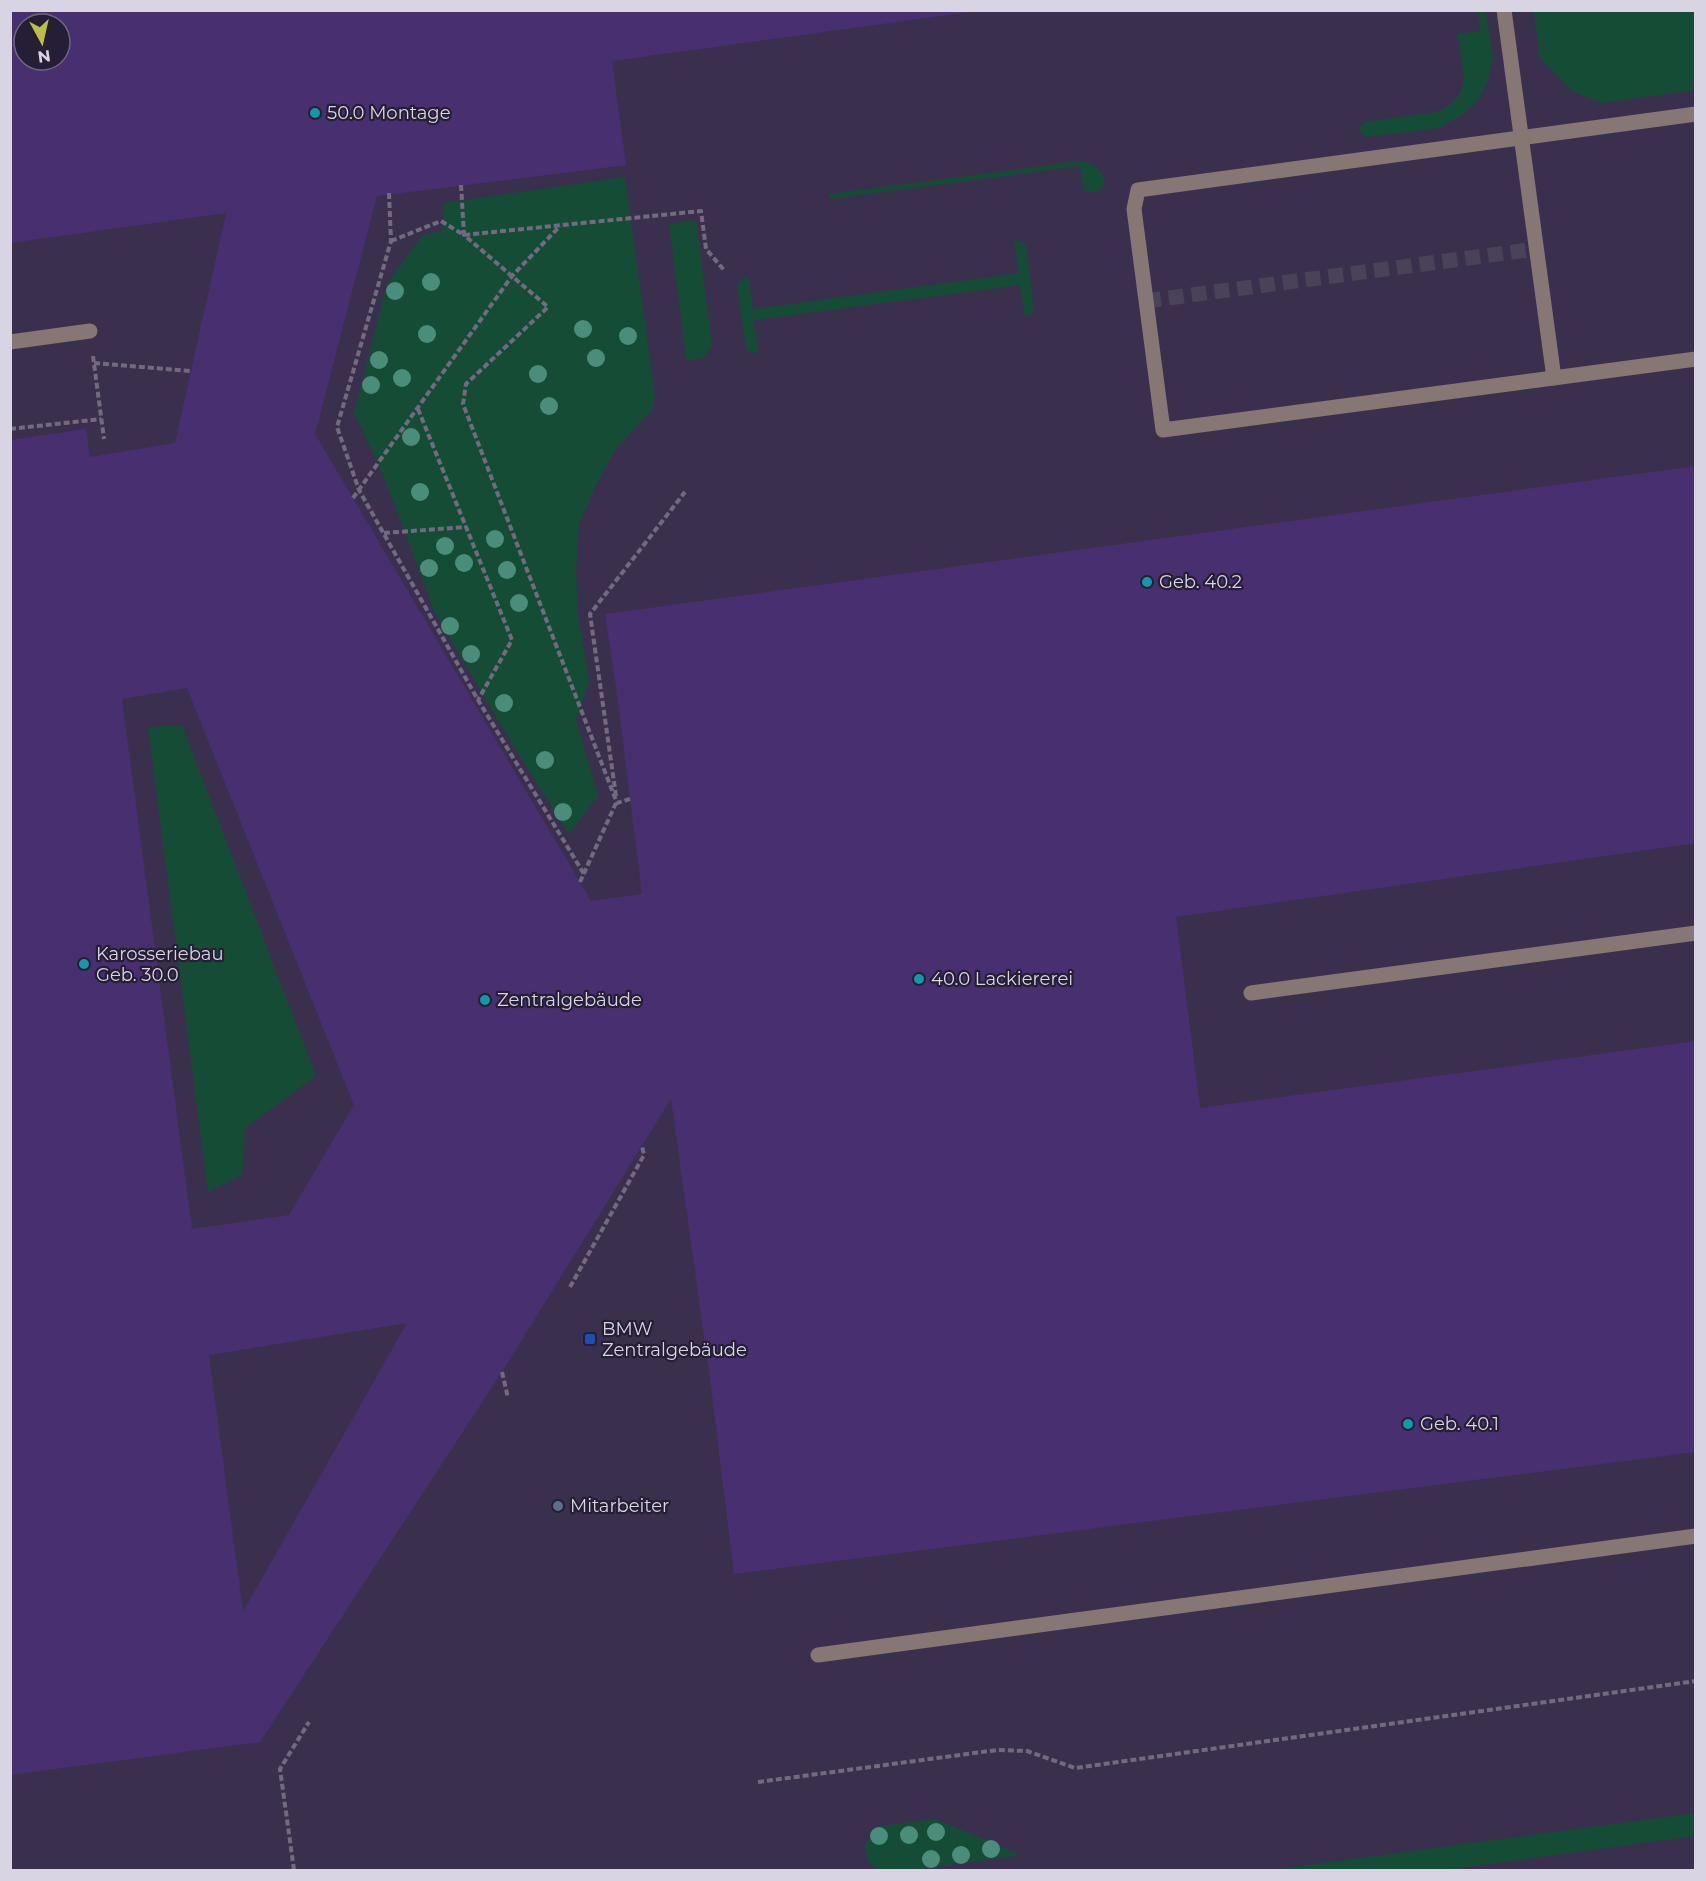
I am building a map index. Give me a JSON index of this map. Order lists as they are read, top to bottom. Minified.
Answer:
{"places":{"other":["50.0 Montage","Geb. 40.2","Karosseriebau Geb. 30.0","40.0 Lackiererei","Zentralgebäude","Geb. 40.1","Mitarbeiter"],"transit":["BMW Zentralgebäude"]},"north":"bottom"}
